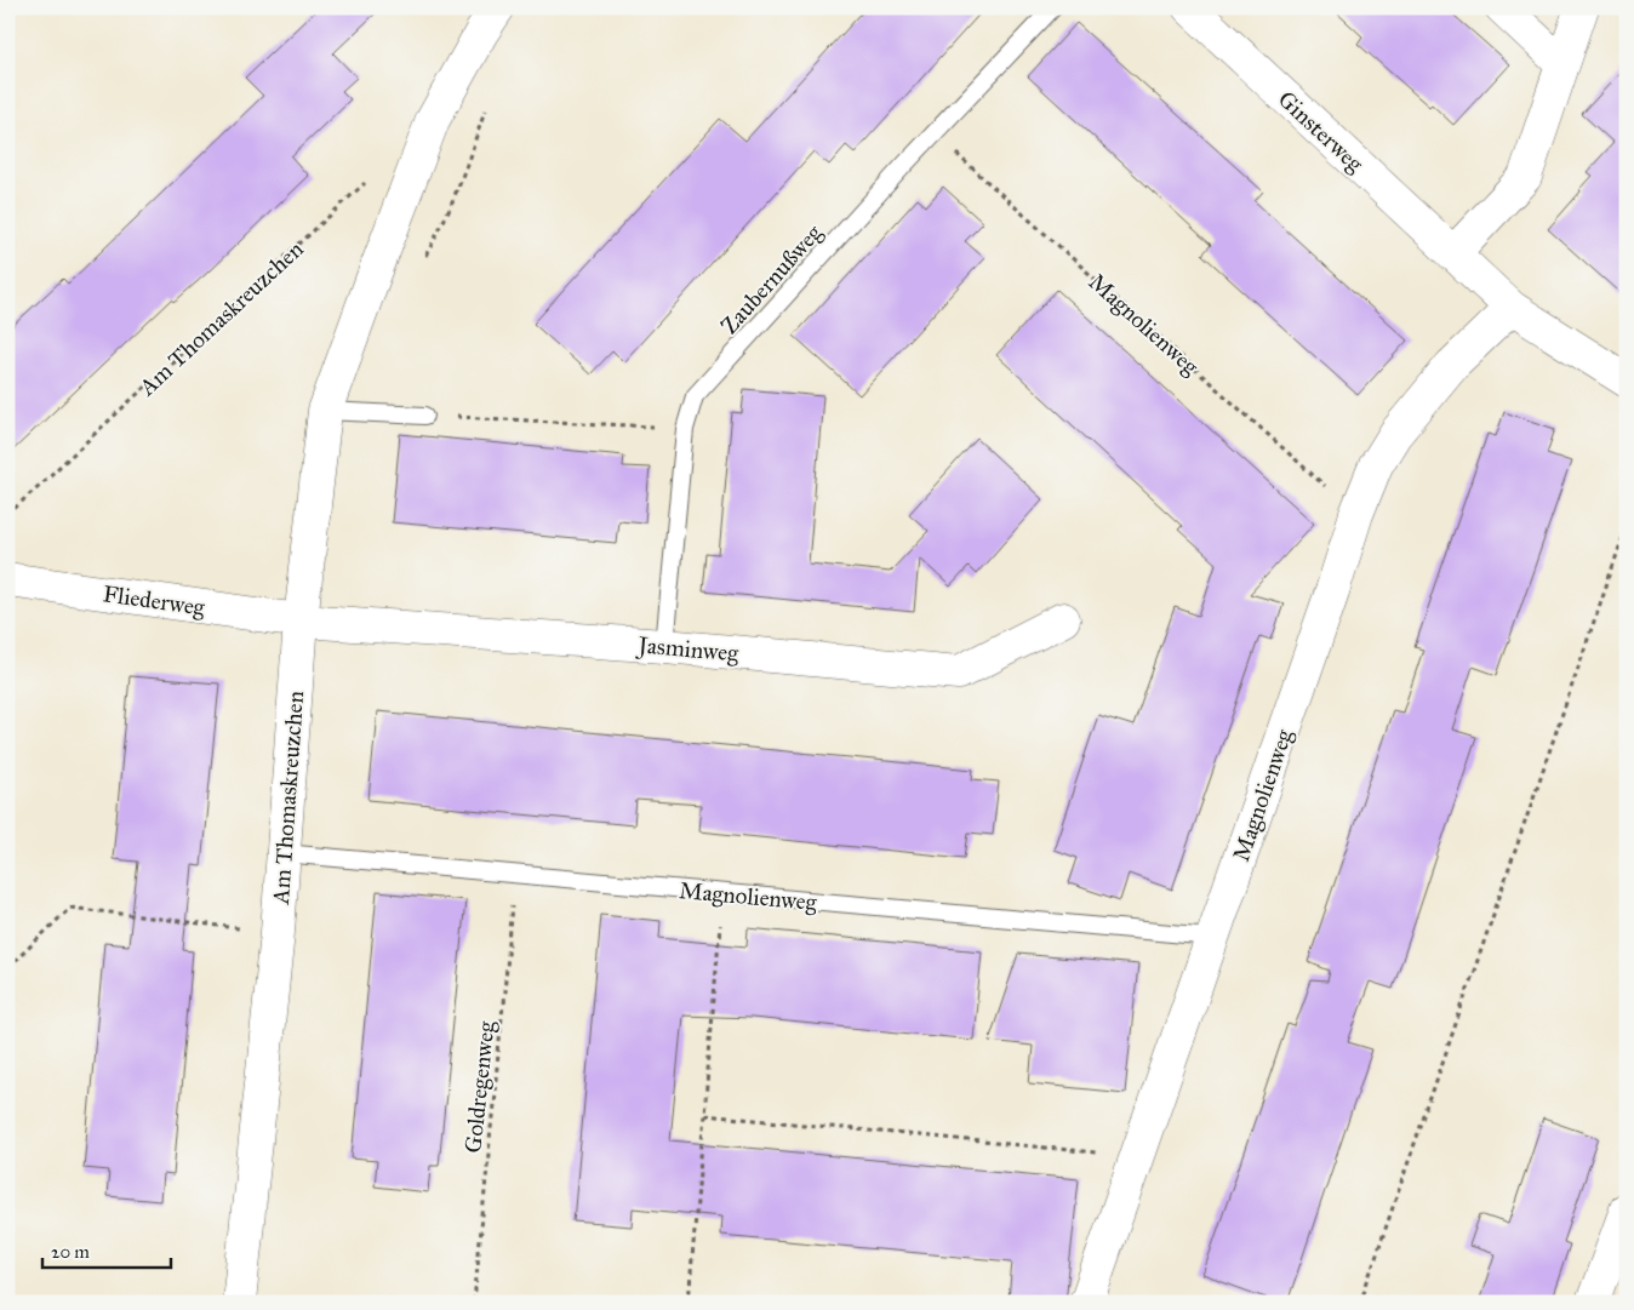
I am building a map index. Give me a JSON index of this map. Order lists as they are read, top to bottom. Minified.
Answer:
{"streets":{"street":["Ginsterweg","Am Thomaskreuzchen","Magnolienweg","Fliederweg","Jasminweg"],"lane":["Zaubernußweg"],"path":["Goldregenweg"]},"crossings":[["Ginsterweg","Magnolienweg"],["Zaubernußweg","Magnolienweg"],["Zaubernußweg","Jasminweg"],["Am Thomaskreuzchen","Magnolienweg"],["Am Thomaskreuzchen","Fliederweg"],["Am Thomaskreuzchen","Jasminweg"],["Magnolienweg","Goldregenweg"],["Fliederweg","Jasminweg"]],"scale_bar":"20 m"}
